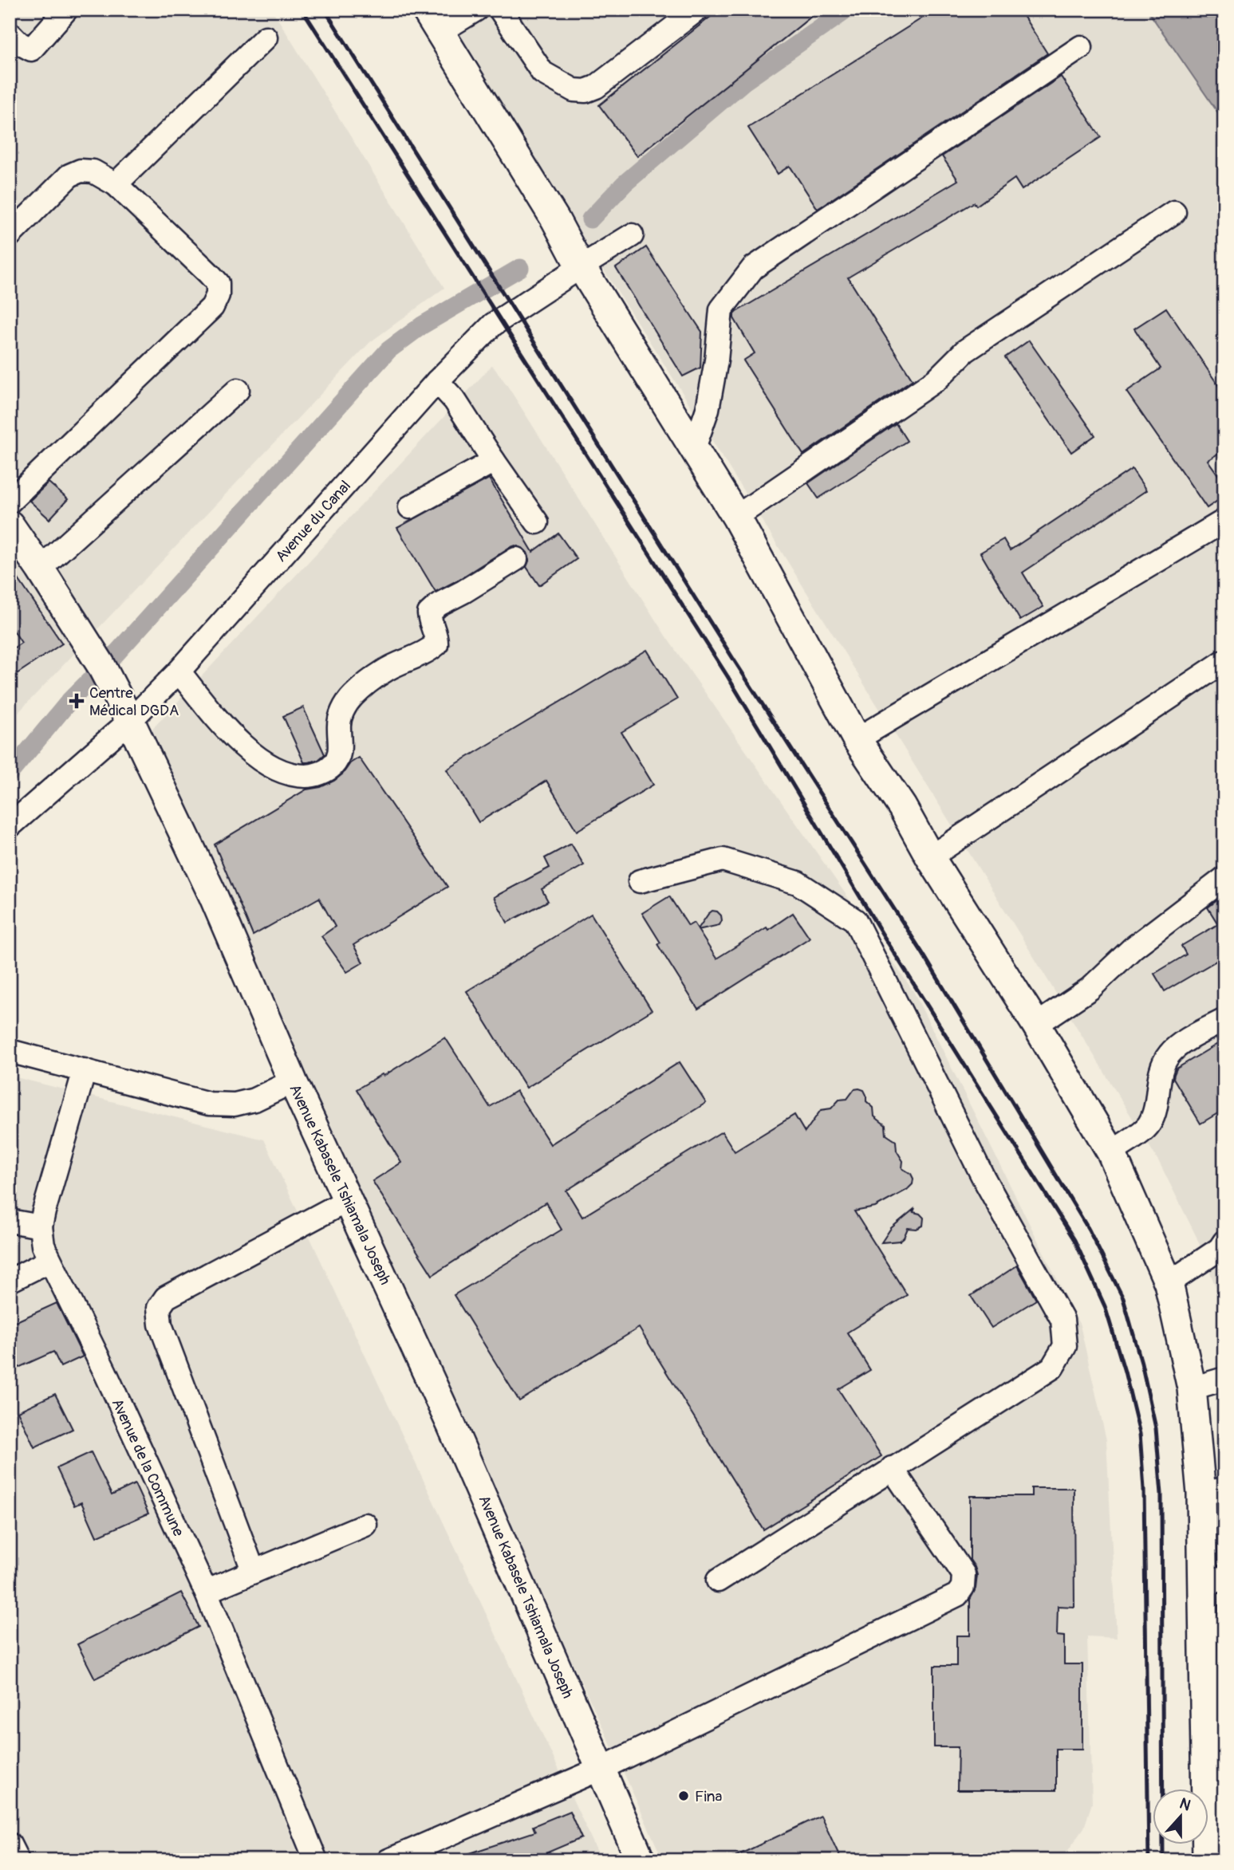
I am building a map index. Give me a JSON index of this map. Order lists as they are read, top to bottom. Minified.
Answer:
{"streets":{"main road":["Avenue Kabasele Tshiamala Joseph"],"street":["Avenue du Canal","Avenue de la Commune"]},"crossings":[["Avenue du Canal","Avenue Kabasele Tshiamala Joseph"]],"places":{"health":["Centre Médical DGDA"],"other":["Fina"]},"north":"top"}
